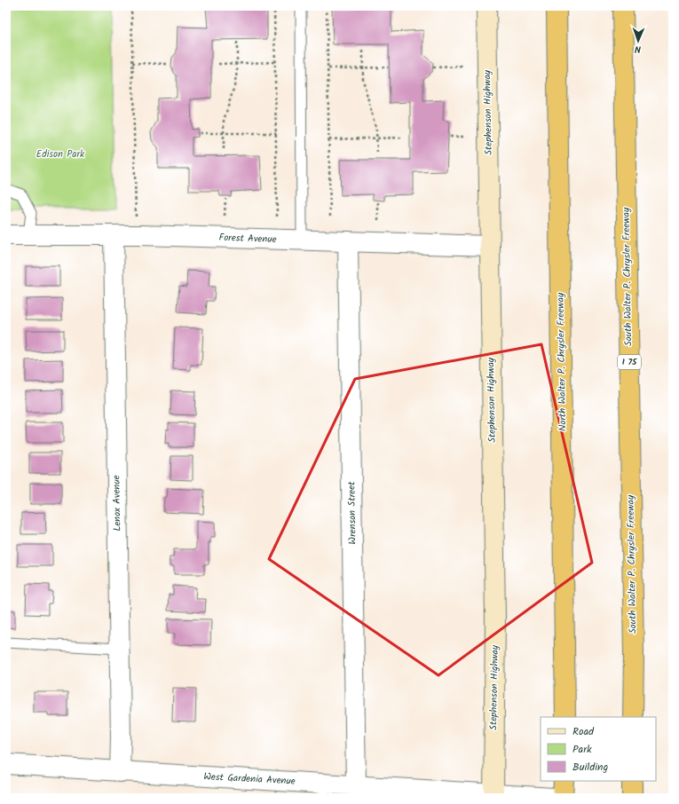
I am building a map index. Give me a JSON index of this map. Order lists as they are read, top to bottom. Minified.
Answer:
{"streets":{"highway":["South Walter P. Chrysler Freeway","North Walter P. Chrysler Freeway","I 75"],"main road":["Stephenson Highway"],"street":["Forest Avenue","Lenox Avenue","Wrenson Street","West Gardenia Avenue"]},"crossings":[["Stephenson Highway","Forest Avenue"],["Stephenson Highway","West Gardenia Avenue"],["Forest Avenue","Lenox Avenue"],["Forest Avenue","Wrenson Street"],["Lenox Avenue","West Gardenia Avenue"],["Wrenson Street","West Gardenia Avenue"]],"parks":["Edison Park"],"legend":["Road","Park","Building"],"north":"bottom"}
